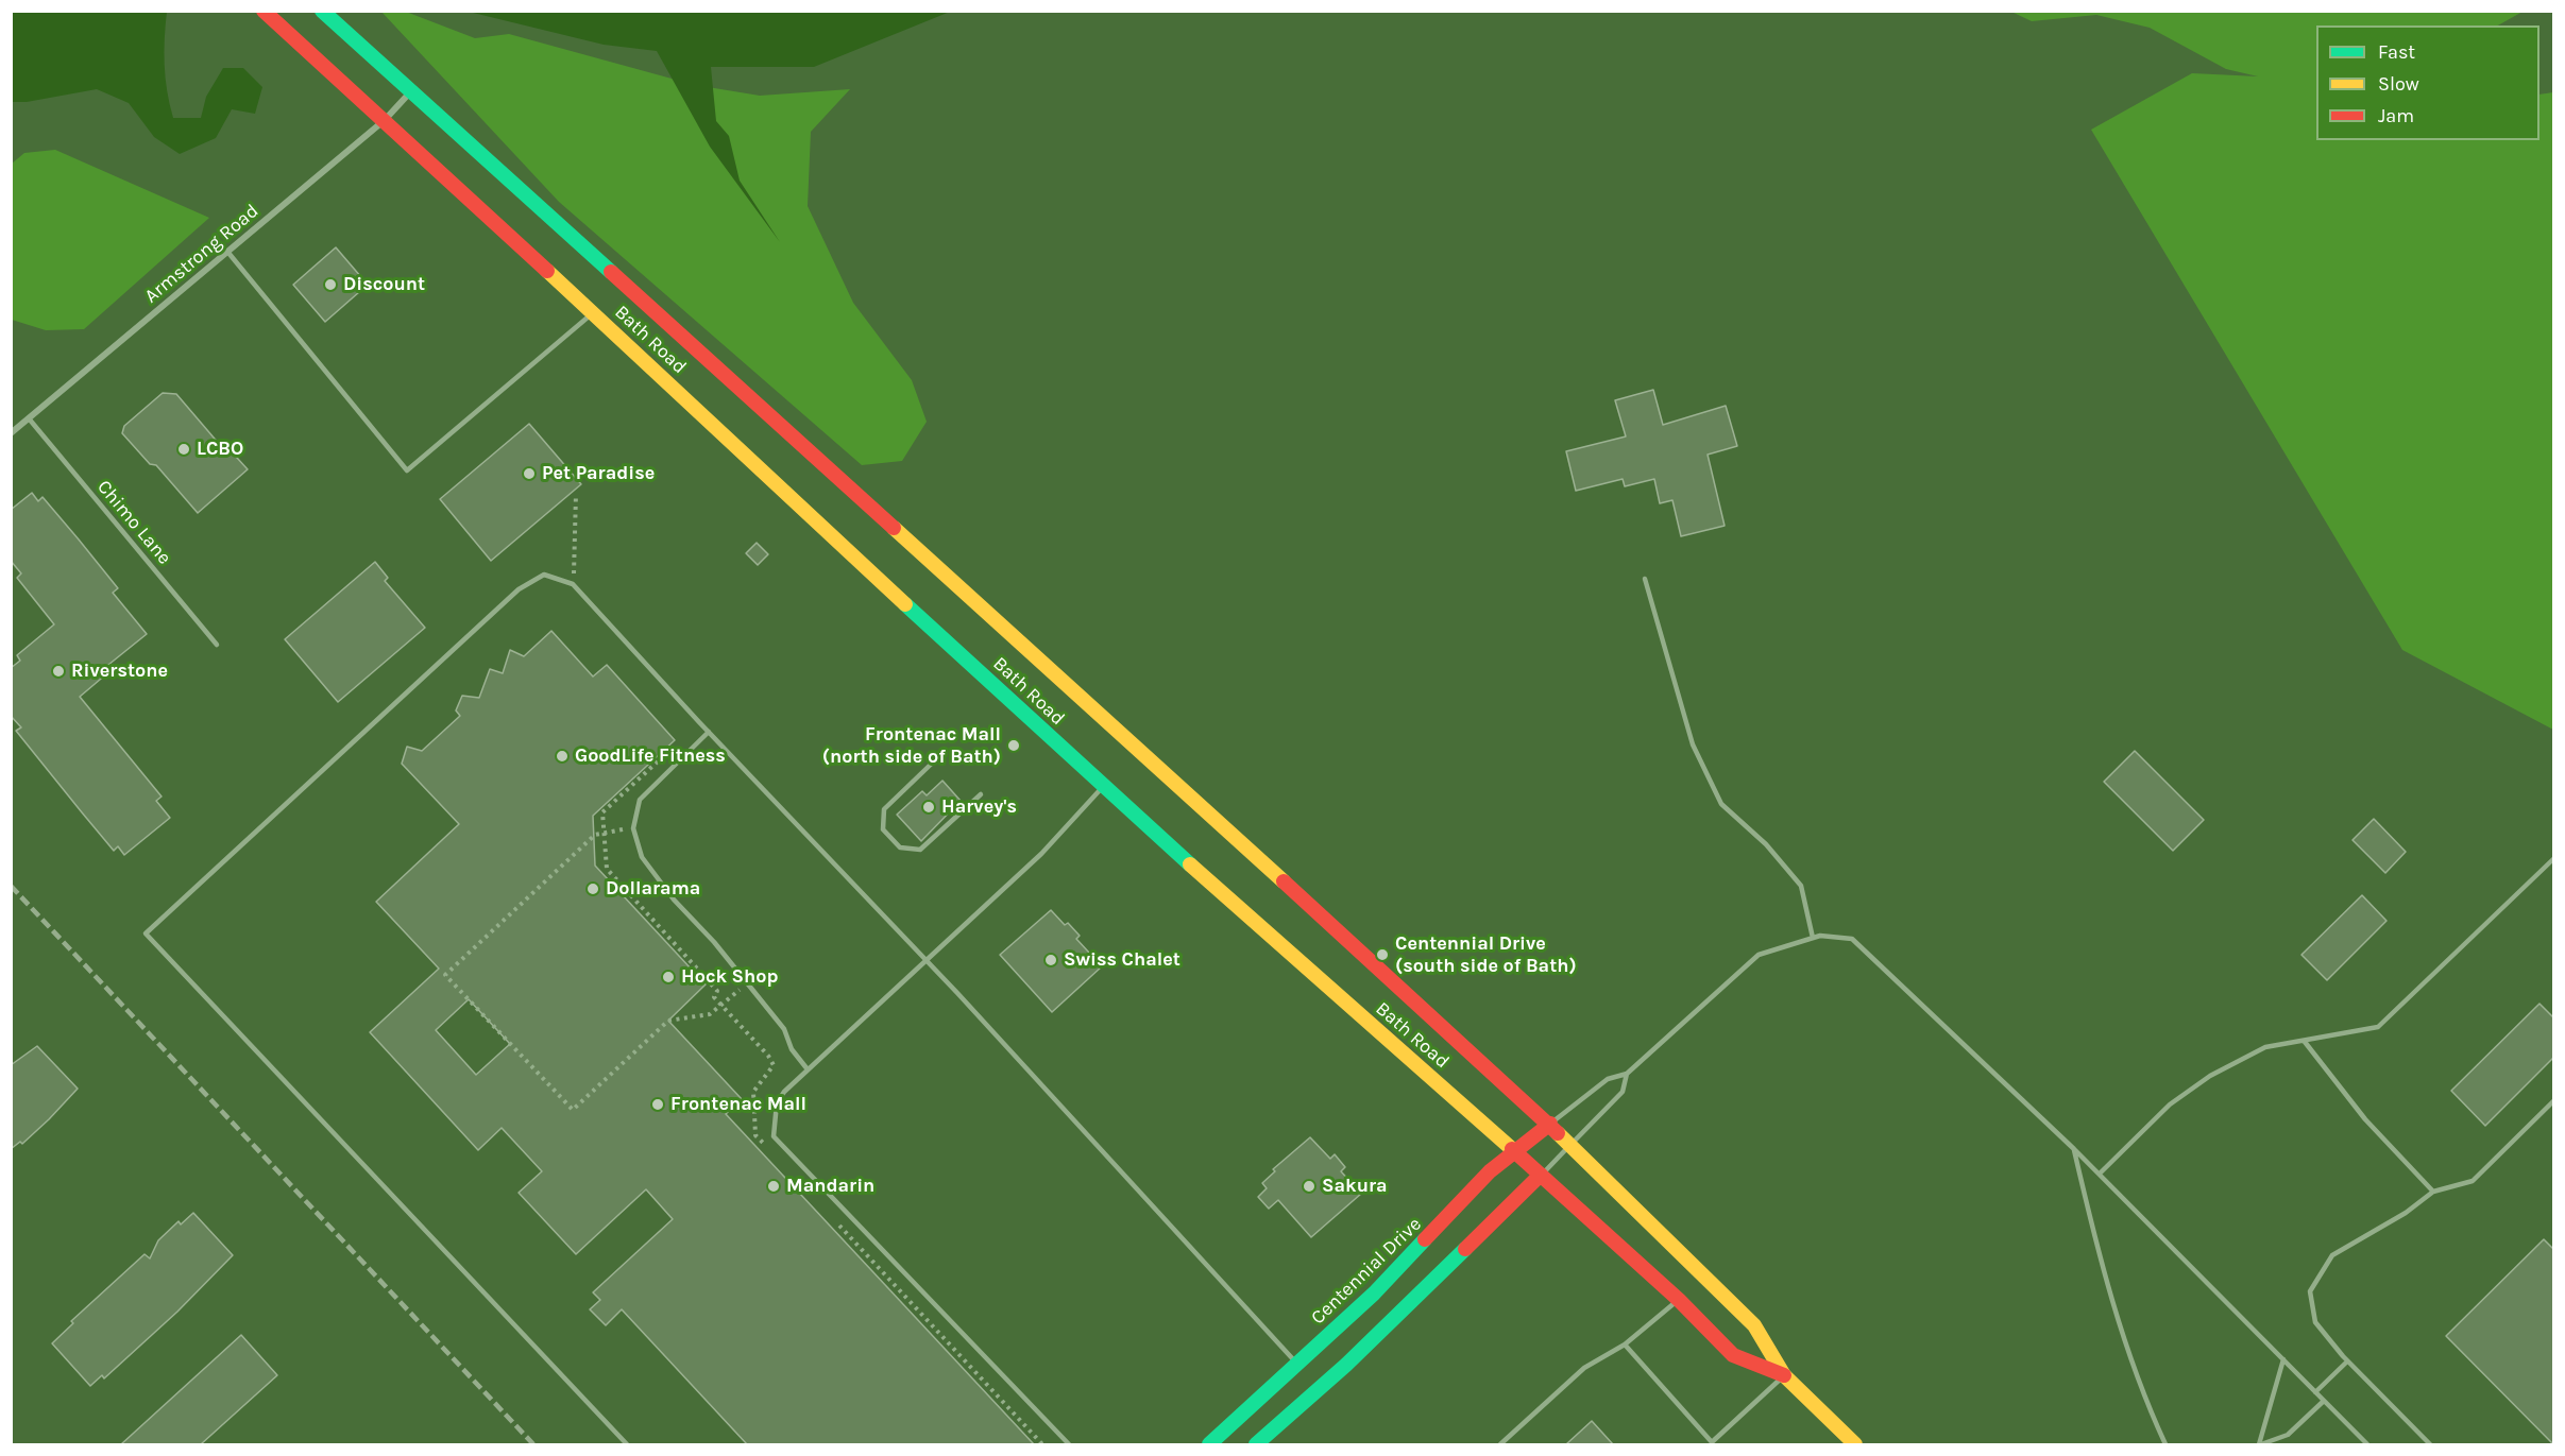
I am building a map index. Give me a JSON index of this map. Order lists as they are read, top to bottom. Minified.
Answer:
{"streets":{"main road":["Bath Road","Centennial Drive"],"street":["Armstrong Road"],"lane":["Chimo Lane"]},"crossings":[["Armstrong Road","Bath Road"],["Armstrong Road","Chimo Lane"],["Bath Road","Centennial Drive"]],"places":["Discount","LCBO","Pet Paradise","Riverstone","Frontenac Mall (north side of Bath)","GoodLife Fitness","Harvey's","Dollarama","Centennial Drive (south side of Bath)","Swiss Chalet","Hock Shop","Frontenac Mall","Mandarin","Sakura"],"legend":["Fast","Slow","Jam"]}
